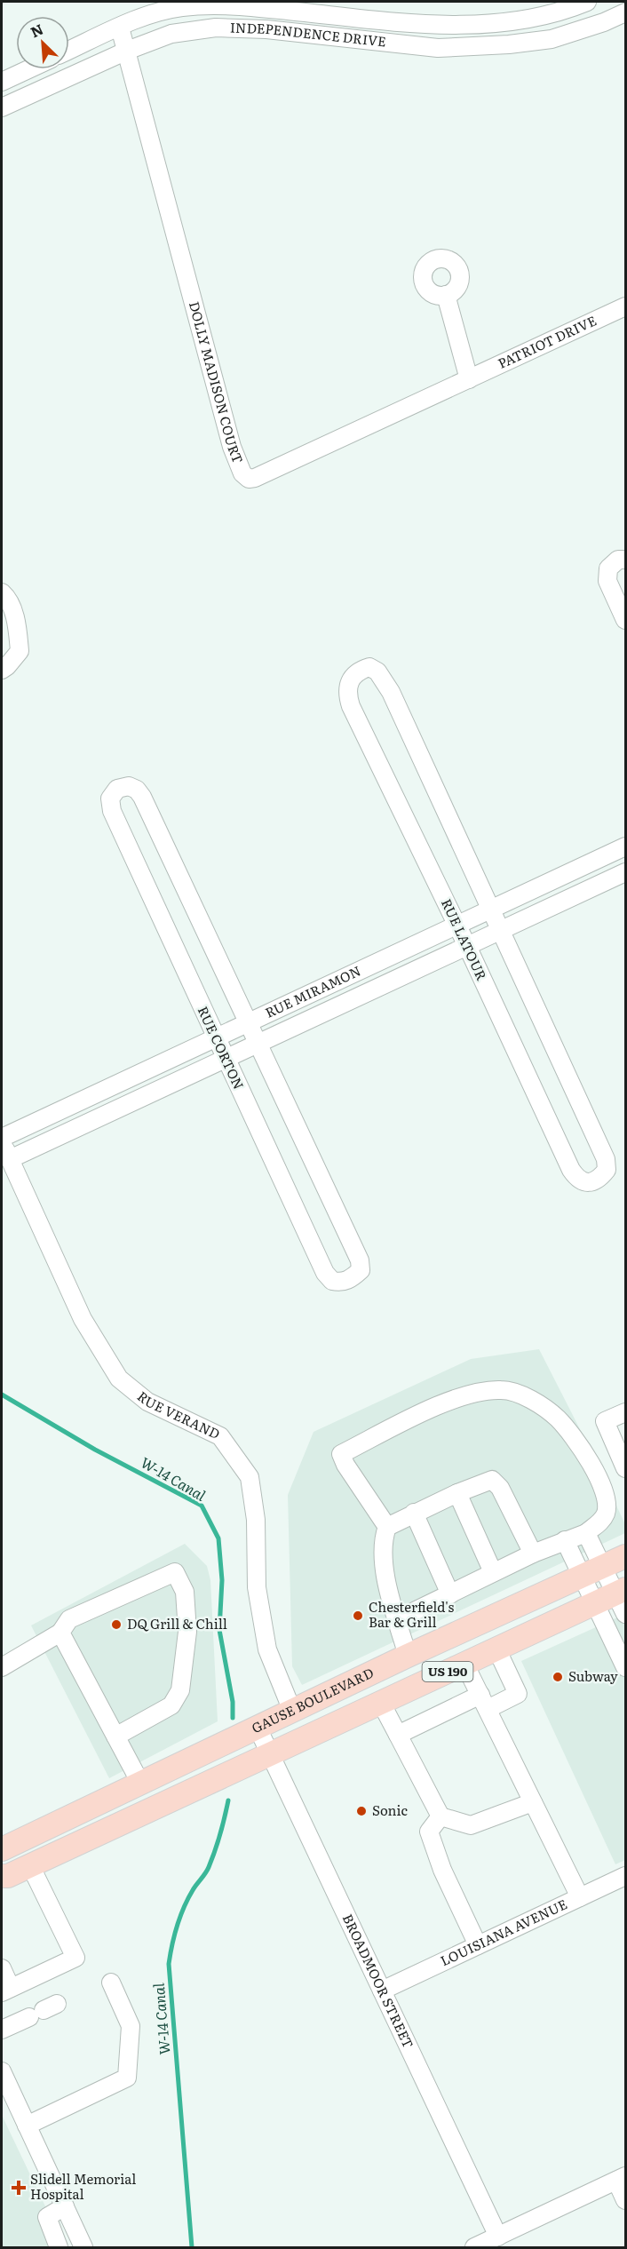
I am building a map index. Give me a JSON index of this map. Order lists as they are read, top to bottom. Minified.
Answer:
{"streets":{"main road":["US 190","GAUSE BOULEVARD"],"street":["INDEPENDENCE DRIVE","PATRIOT DRIVE","DOLLY MADISON COURT","RUE LATOUR","RUE MIRAMON","RUE CORTON","RUE VERAND","LOUISIANA AVENUE","BROADMOOR STREET"]},"crossings":[["INDEPENDENCE DRIVE","DOLLY MADISON COURT"],["PATRIOT DRIVE","DOLLY MADISON COURT"],["RUE LATOUR","RUE MIRAMON"],["RUE MIRAMON","RUE CORTON"],["RUE MIRAMON","RUE VERAND"],["RUE VERAND","GAUSE BOULEVARD"],["US 190","BROADMOOR STREET"],["GAUSE BOULEVARD","BROADMOOR STREET"],["LOUISIANA AVENUE","BROADMOOR STREET"]],"water":["W-14 Canal"],"places":{"other":["Chesterfield's Bar & Grill","DQ Grill & Chill","Subway","Sonic"],"health":["Slidell Memorial Hospital"]},"north":"top left"}
